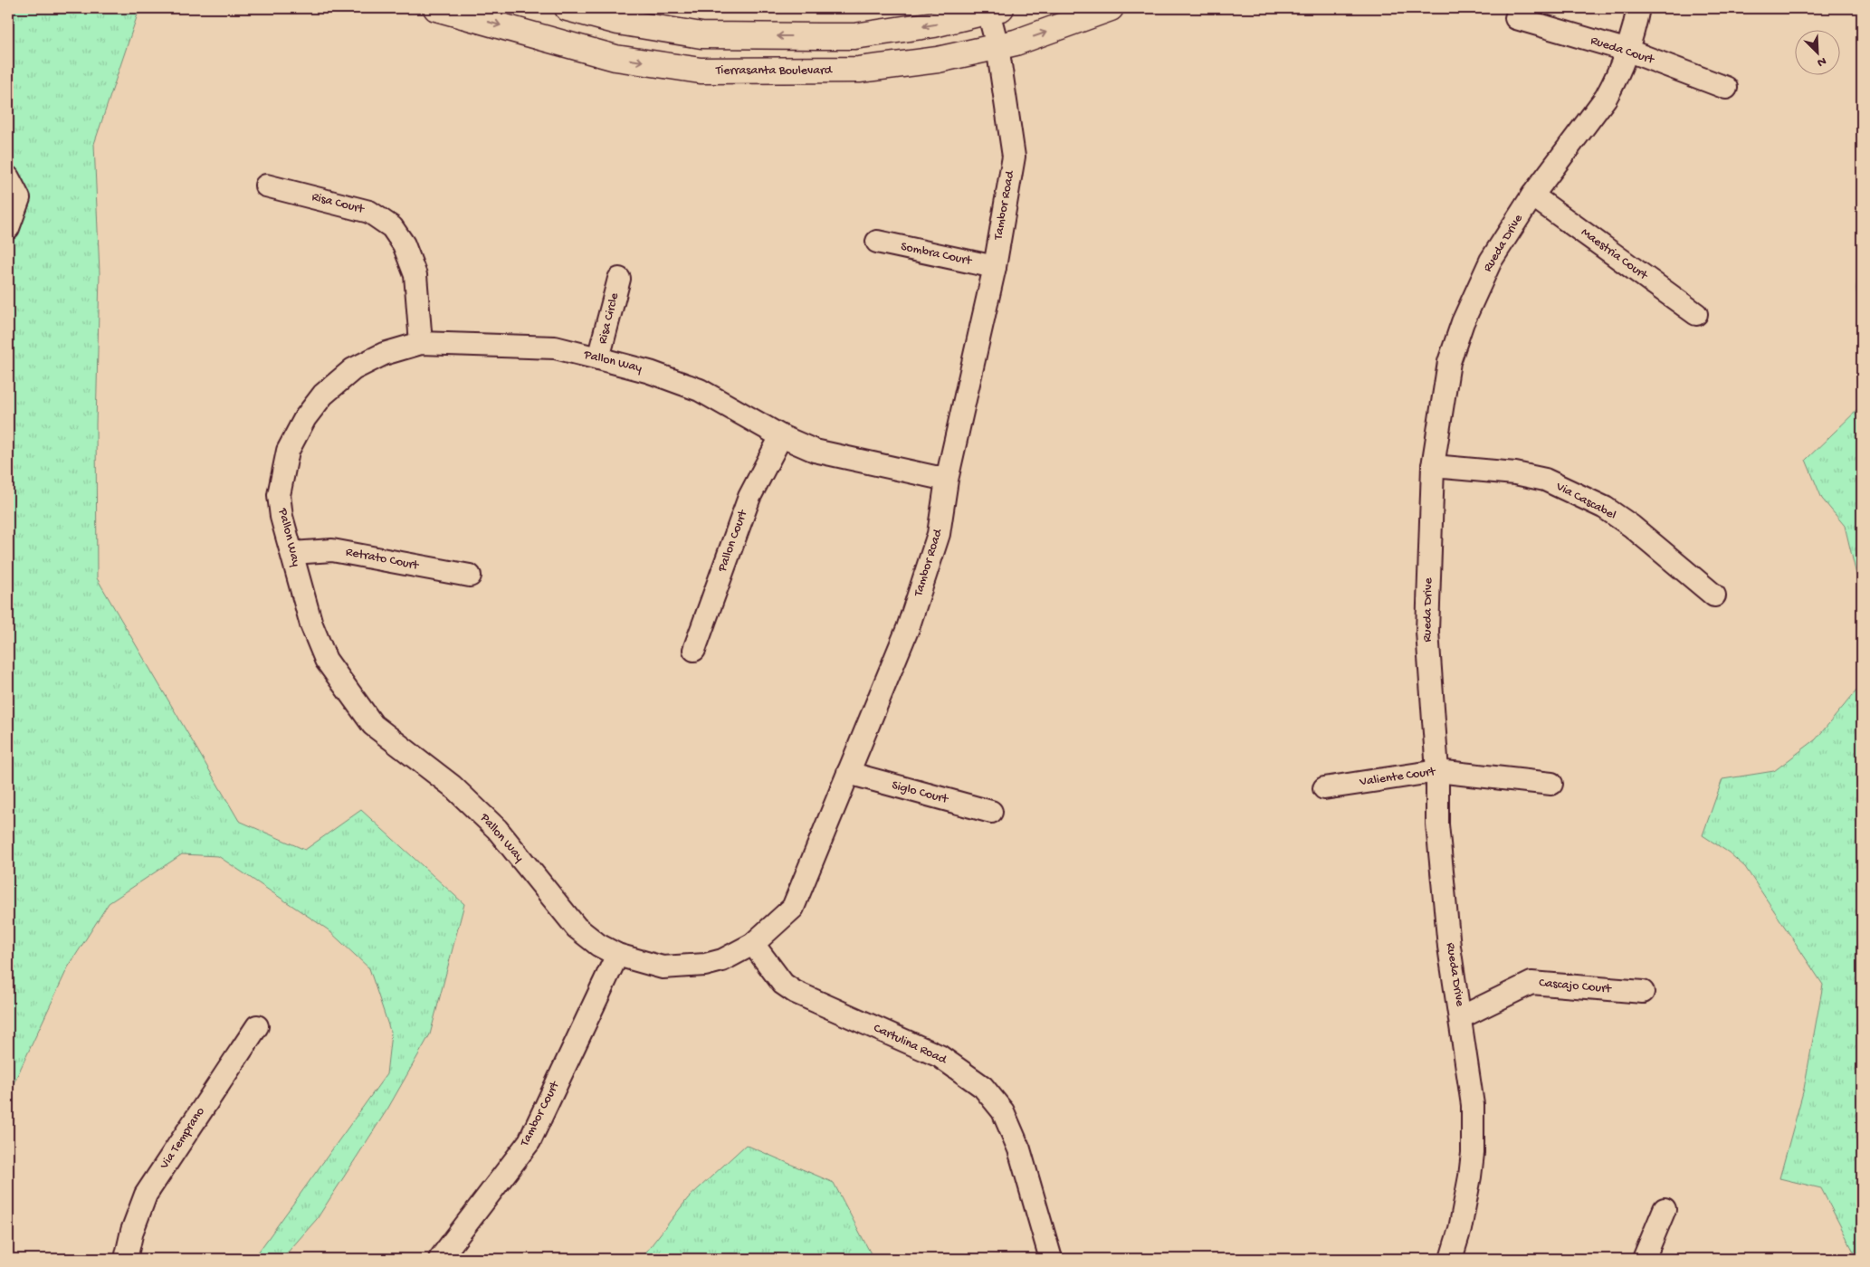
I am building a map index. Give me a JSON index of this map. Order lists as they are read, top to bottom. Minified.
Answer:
{"streets":{"main road":["Tierrasanta Boulevard"],"street":["Rueda Court","Risa Court","Tambor Road","Rueda Drive","Sombra Court","Maestria Court","Risa Circle","Pallon Way","Via Cascabel","Pallon Court","Retrato Court","Valiente Court","Siglo Court","Cascajo Court","Cartulina Road","Tambor Court","Via Temprano"]},"crossings":[["Rueda Court","Rueda Drive"],["Tierrasanta Boulevard","Tambor Road"],["Risa Court","Pallon Way"],["Tambor Road","Sombra Court"],["Tambor Road","Pallon Way"],["Tambor Road","Siglo Court"],["Tambor Road","Cartulina Road"],["Tambor Road","Tambor Court"],["Rueda Drive","Maestria Court"],["Rueda Drive","Via Cascabel"],["Rueda Drive","Valiente Court"],["Rueda Drive","Cascajo Court"],["Risa Circle","Pallon Way"],["Pallon Way","Pallon Court"],["Pallon Way","Retrato Court"],["Pallon Way","Tambor Court"]],"north":"bottom right"}
